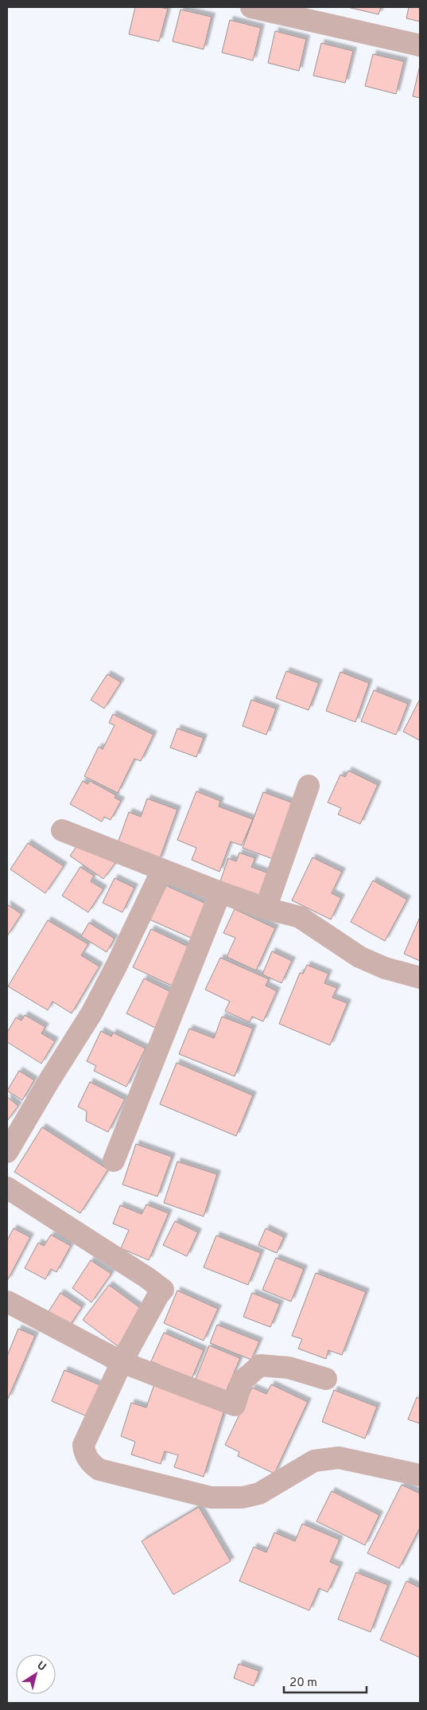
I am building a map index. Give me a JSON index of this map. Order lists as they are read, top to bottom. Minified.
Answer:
{"scale_bar":"20 m","north":"top right"}
